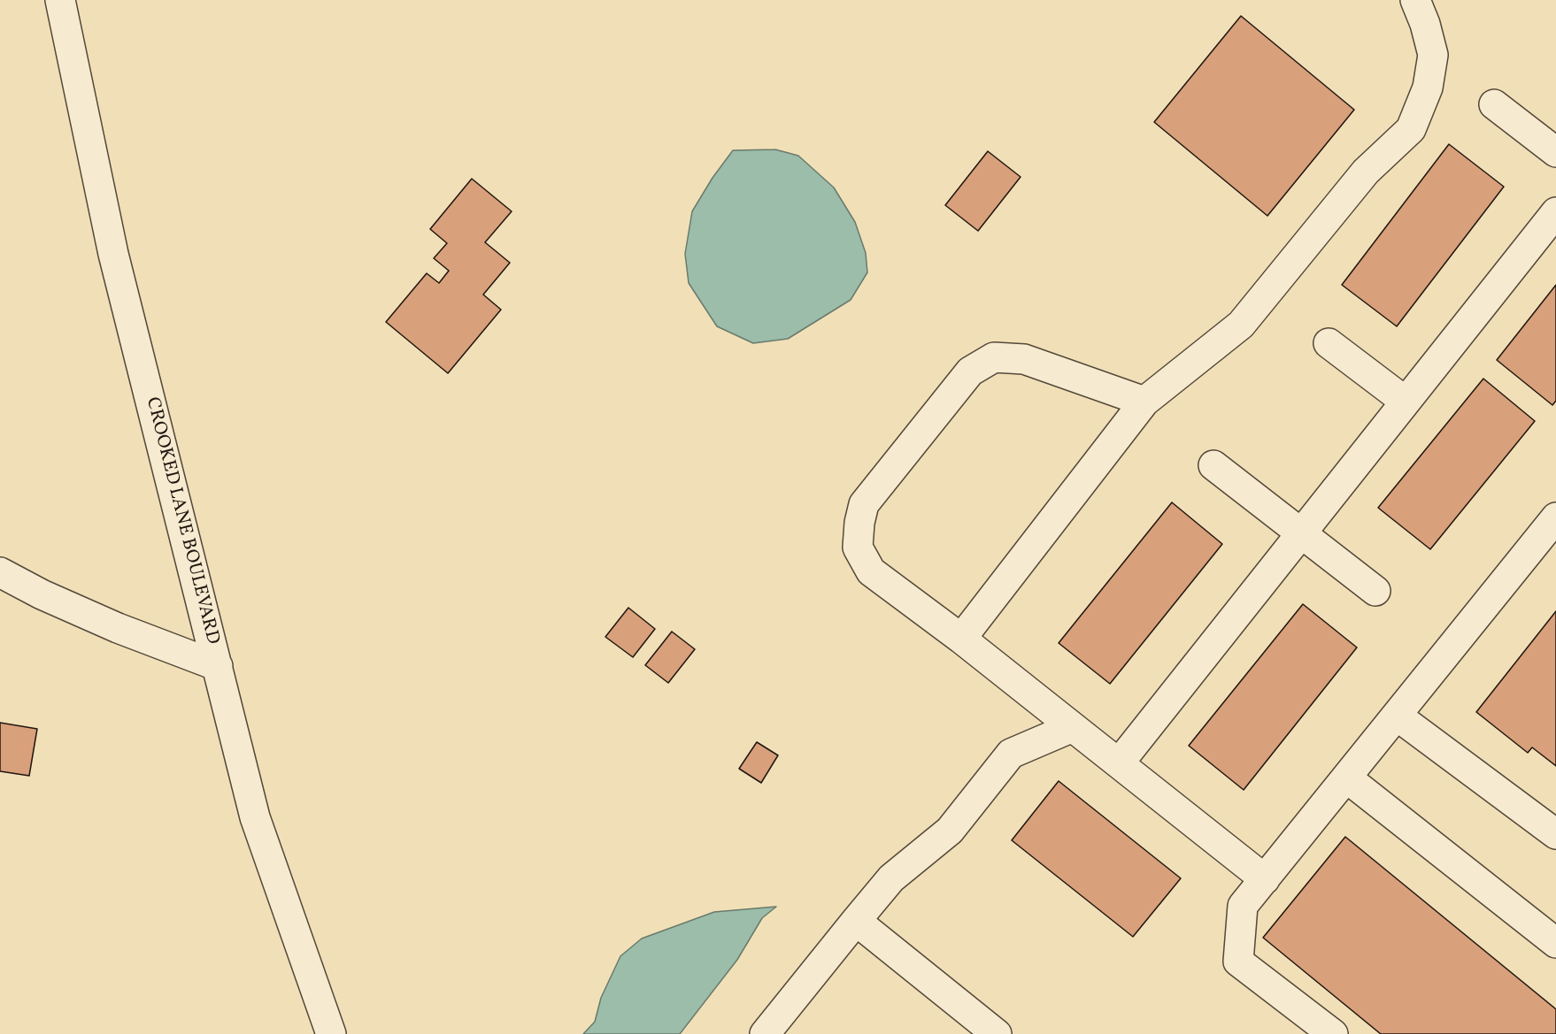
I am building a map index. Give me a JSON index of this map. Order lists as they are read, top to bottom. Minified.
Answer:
{"streets":{"street":["CROOKED LANE BOULEVARD"]}}
